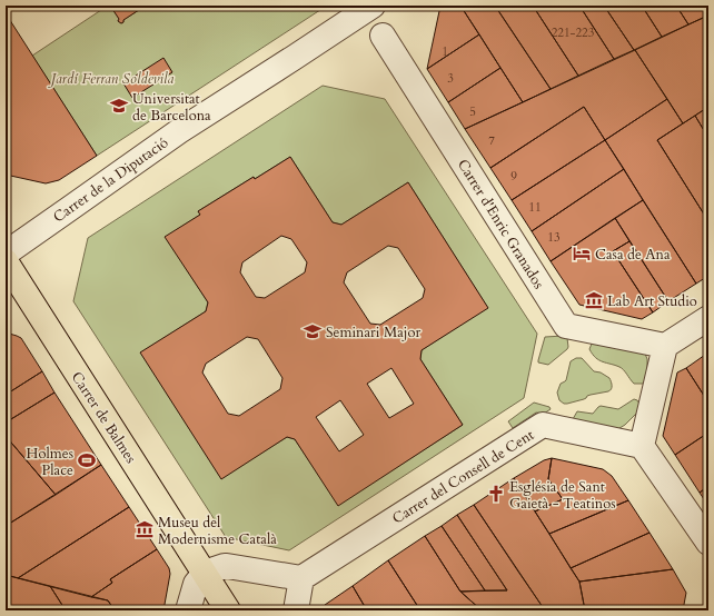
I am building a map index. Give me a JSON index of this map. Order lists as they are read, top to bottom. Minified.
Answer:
{"streets":{"main road":["Carrer de Balmes"],"street":["Carrer de la Diputació","Carrer d'Enric Granados","Carrer del Consell de Cent"]},"parks":["Jardí Ferran Soldevila"],"places":{"school or university":["Universitat de Barcelona","Seminari Major"],"hotel":["Casa de Ana"],"museum":["Lab Art Studio","Museu del Modernisme Català"],"sports":["Holmes Place"],"church":["Església de Sant Gaietà - Teatinos"]},"house_numbers":["221-223","1","3","5","7","9","11","13"]}
